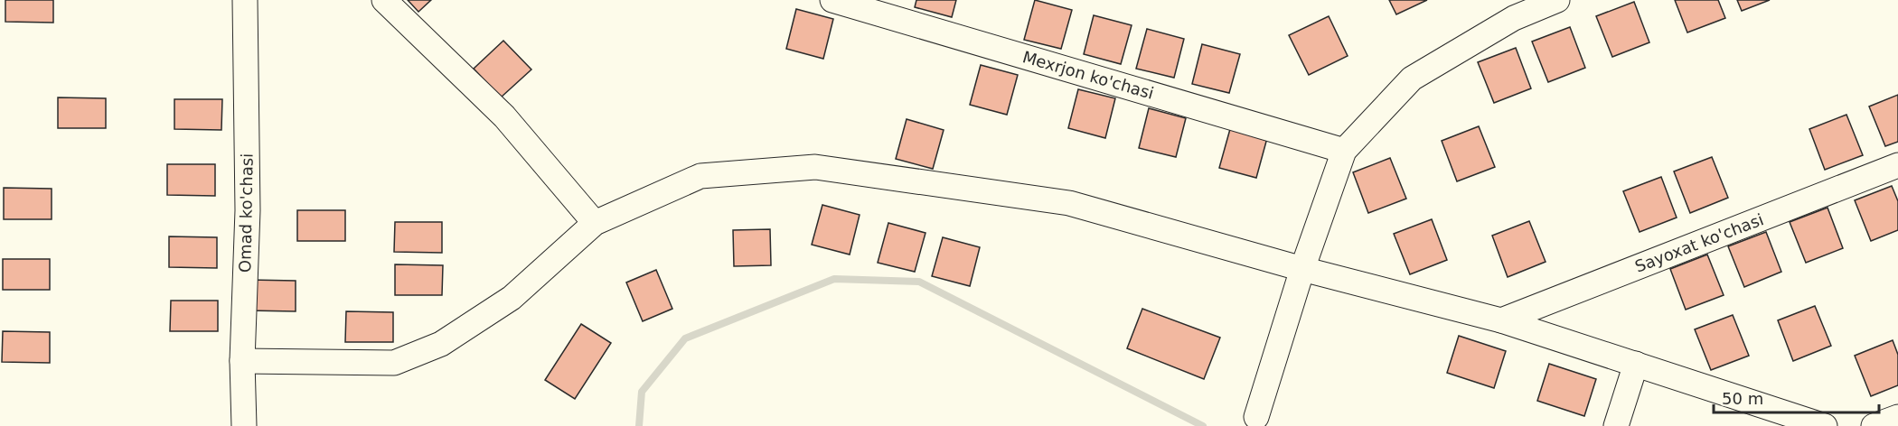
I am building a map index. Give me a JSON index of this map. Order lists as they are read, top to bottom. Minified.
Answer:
{"streets":{"street":["Mexrjon ko'chasi","Omad ko'chasi","Sayoxat ko'chasi"]},"scale_bar":"50 m"}
